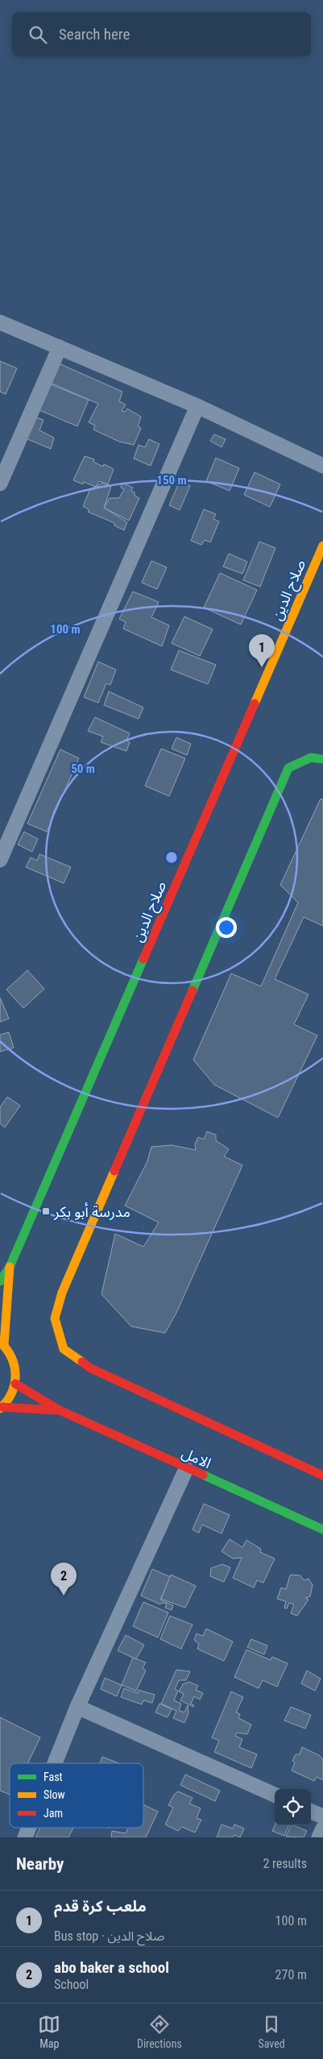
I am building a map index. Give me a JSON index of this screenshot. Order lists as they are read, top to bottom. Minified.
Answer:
{"streets":{"street":["صلاح الدين","الامل"]},"places":{"transit":["مدرسة أبو بكر"]},"legend":["Fast","Slow","Jam"],"page":{"search":"Search here","pins":["1","2"],"heading":["Nearby","2 results"],"list":[{"mark":"1","name":"ملعب كرة قدم","note":"Bus stop · صلاح الدين","value":"100 m"},{"mark":"2","name":"abo baker a school","note":"School","value":"270 m"}],"nav":["Map","Directions","Saved"]},"rings":["150 m","100 m","50 m"]}
